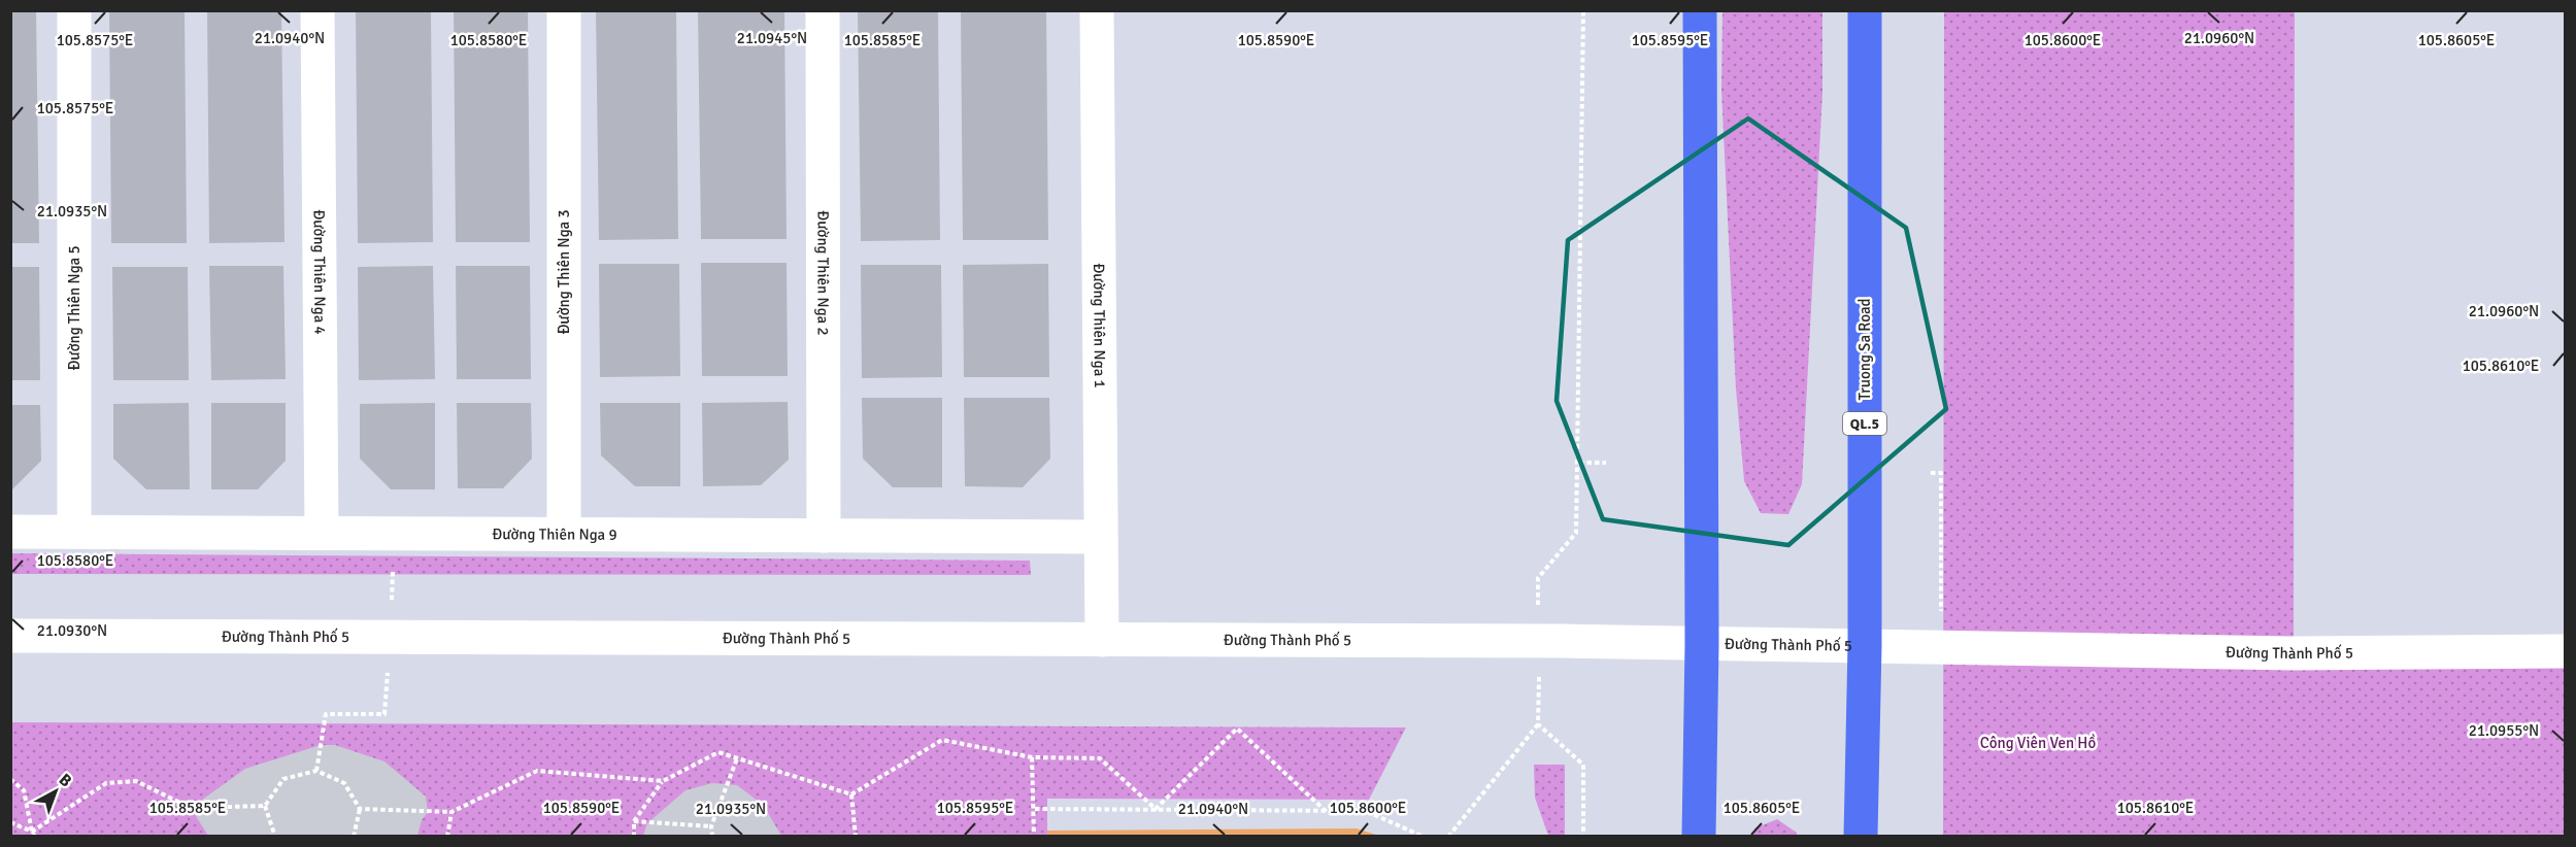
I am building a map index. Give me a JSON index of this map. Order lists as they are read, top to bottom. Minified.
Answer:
{"streets":{"highway":["Truong Sa Road","QL.5"],"street":["Đường Thiên Nga 4","Đường Thiên Nga 3","Đường Thiên Nga 2","Đường Thiên Nga 5","Đường Thiên Nga 1","Đường Thiên Nga 9","Đường Thành Phố 5"]},"crossings":[["Đường Thiên Nga 4","Đường Thiên Nga 9"],["Đường Thiên Nga 3","Đường Thiên Nga 9"],["Đường Thiên Nga 2","Đường Thiên Nga 9"],["Đường Thiên Nga 5","Đường Thiên Nga 9"],["Đường Thiên Nga 1","Đường Thiên Nga 9"],["Đường Thiên Nga 1","Đường Thành Phố 5"],["Truong Sa Road","Đường Thành Phố 5"]],"parks":["Công Viên Ven Hồ"],"north":"top right","coordinates":["21.0940°N","21.0945°N","21.0960°N","105.8575°E","105.8580°E","105.8585°E","105.8590°E","105.8595°E","105.8600°E","105.8605°E","21.0935°N","105.8610°E","21.0930°N","21.0955°N"]}
